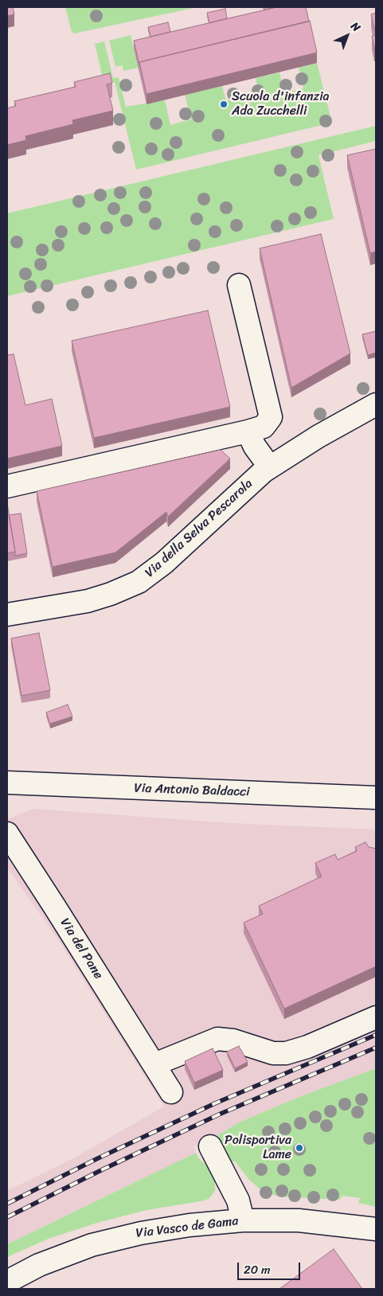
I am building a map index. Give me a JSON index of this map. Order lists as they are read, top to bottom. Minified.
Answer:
{"streets":{"street":["Via della Selva Pescarola","Via Antonio Baldacci","Via del Pane","Via Vasco de Gama"]},"places":["Scuola d'infanzia Ada Zucchelli","Polisportiva Lame"],"scale_bar":"20 m","north":"top right"}
